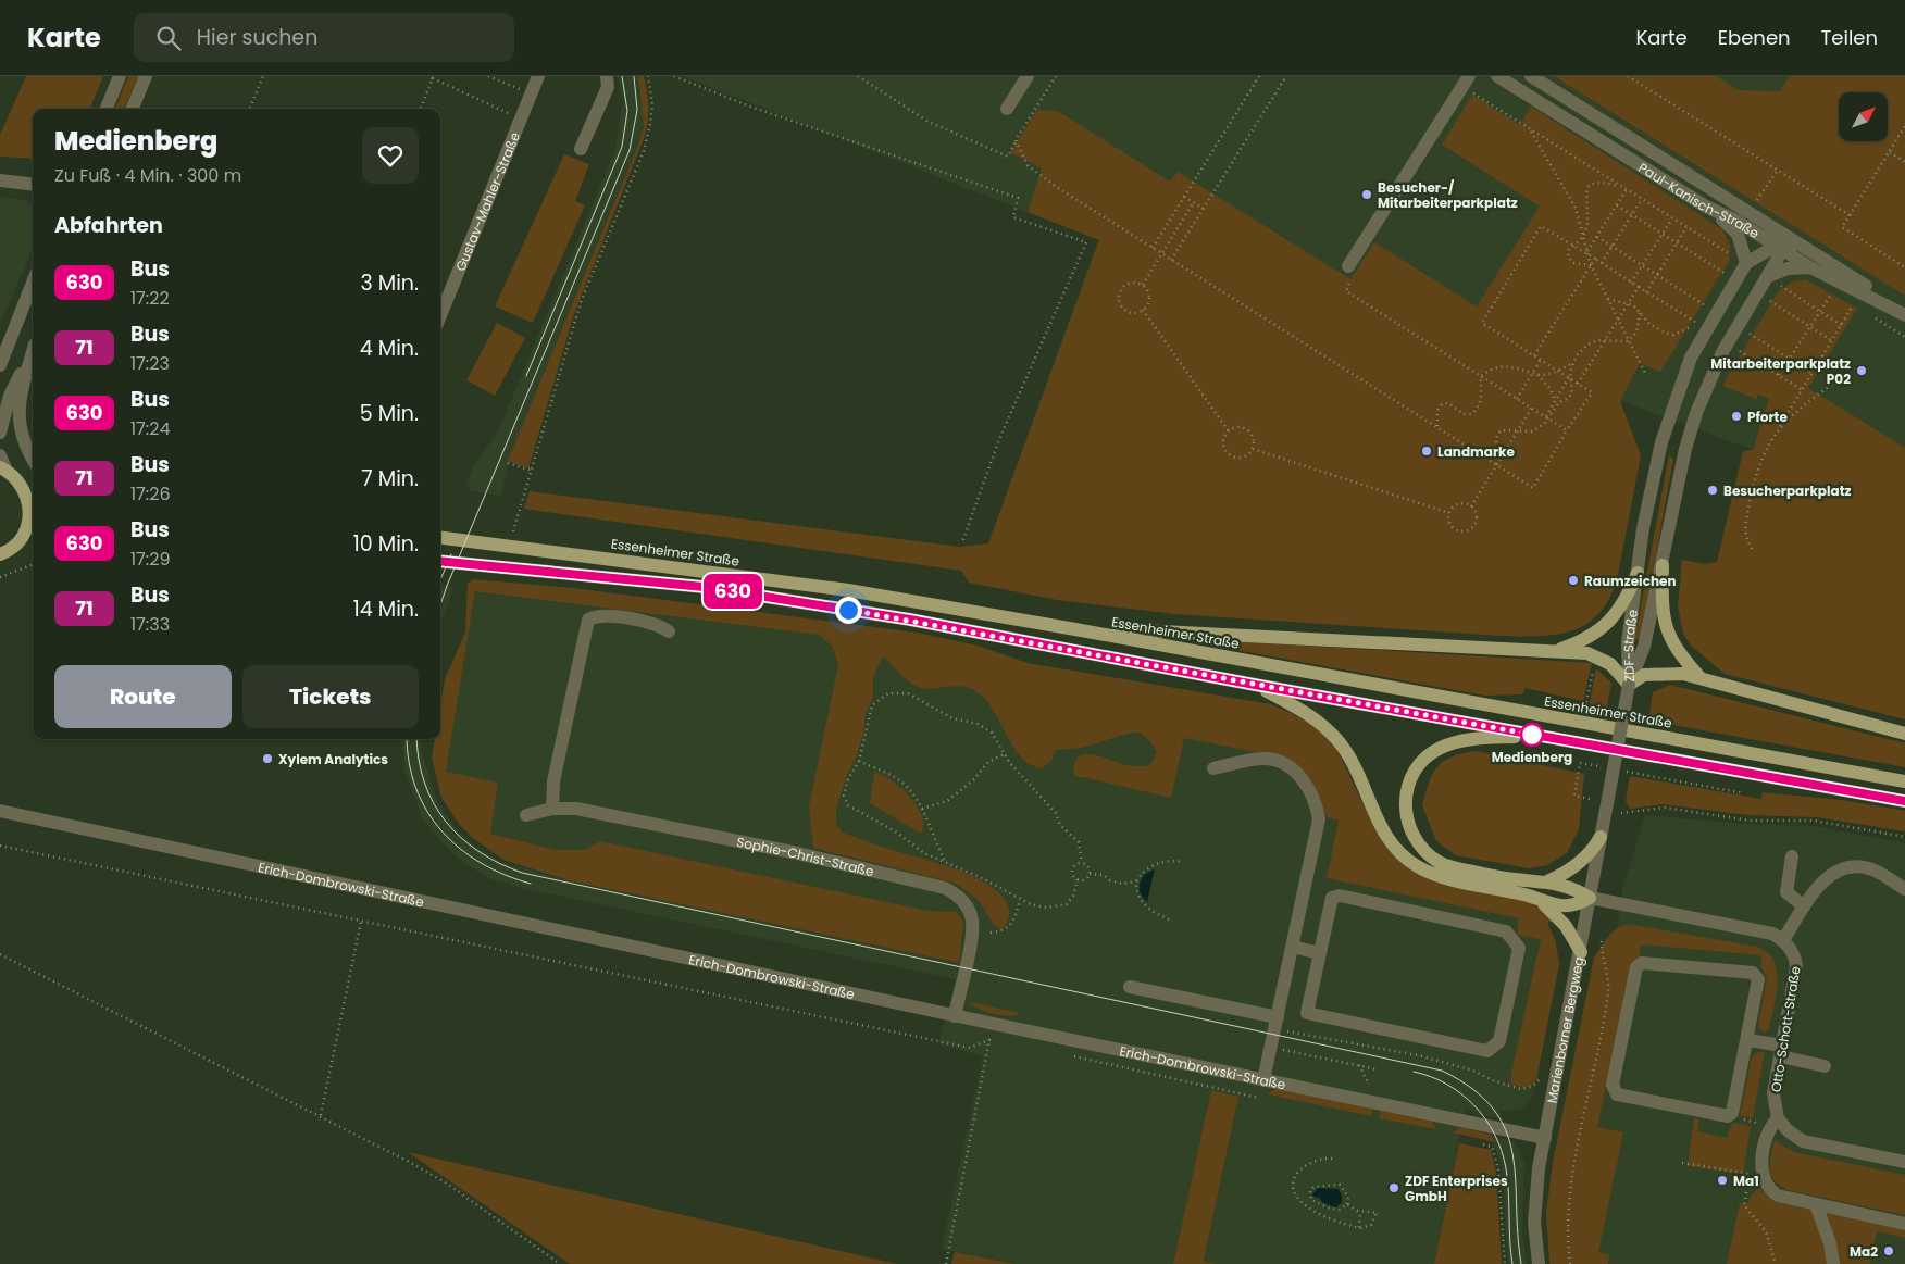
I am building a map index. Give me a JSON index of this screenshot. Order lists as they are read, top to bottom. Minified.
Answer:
{"streets":{"main road":["Essenheimer Straße"],"street":["Paul-Kanisch-Straße","Gustav-Mahler-Straße","ZDF-Straße","Sophie-Christ-Straße","Erich-Dombrowski-Straße","Otto-Schott-Straße","Marienborner Bergweg"]},"crossings":[["Paul-Kanisch-Straße","ZDF-Straße"],["ZDF-Straße","Marienborner Bergweg"],["Sophie-Christ-Straße","Erich-Dombrowski-Straße"],["Erich-Dombrowski-Straße","Marienborner Bergweg"]],"places":["Besucher-/ Mitarbeiterparkplatz","Mitarbeiterparkplatz P02","Pforte","Landmarke","Besucherparkplatz","Raumzeichen","Medienberg","Xylem Analytics","Ma1","ZDF Enterprises GmbH","Ma2"],"lines":["bus line 630"],"north":"top right","page":{"header":"Karte","search":"Hier suchen","nav":["Karte","Ebenen","Teilen"],"on_map":"630","heading":[["Medienberg","Zu Fuß · 4 Min. · 300 m"],"Abfahrten"],"list":[{"mark":"630","name":"Bus","note":"17:22","value":"3 Min."},{"mark":"71","name":"Bus","note":"17:23","value":"4 Min."},{"mark":"630","name":"Bus","note":"17:24","value":"5 Min."},{"mark":"71","name":"Bus","note":"17:26","value":"7 Min."},{"mark":"630","name":"Bus","note":"17:29","value":"10 Min."},{"mark":"71","name":"Bus","note":"17:33","value":"14 Min."}],"buttons":["Route","Tickets"]}}
